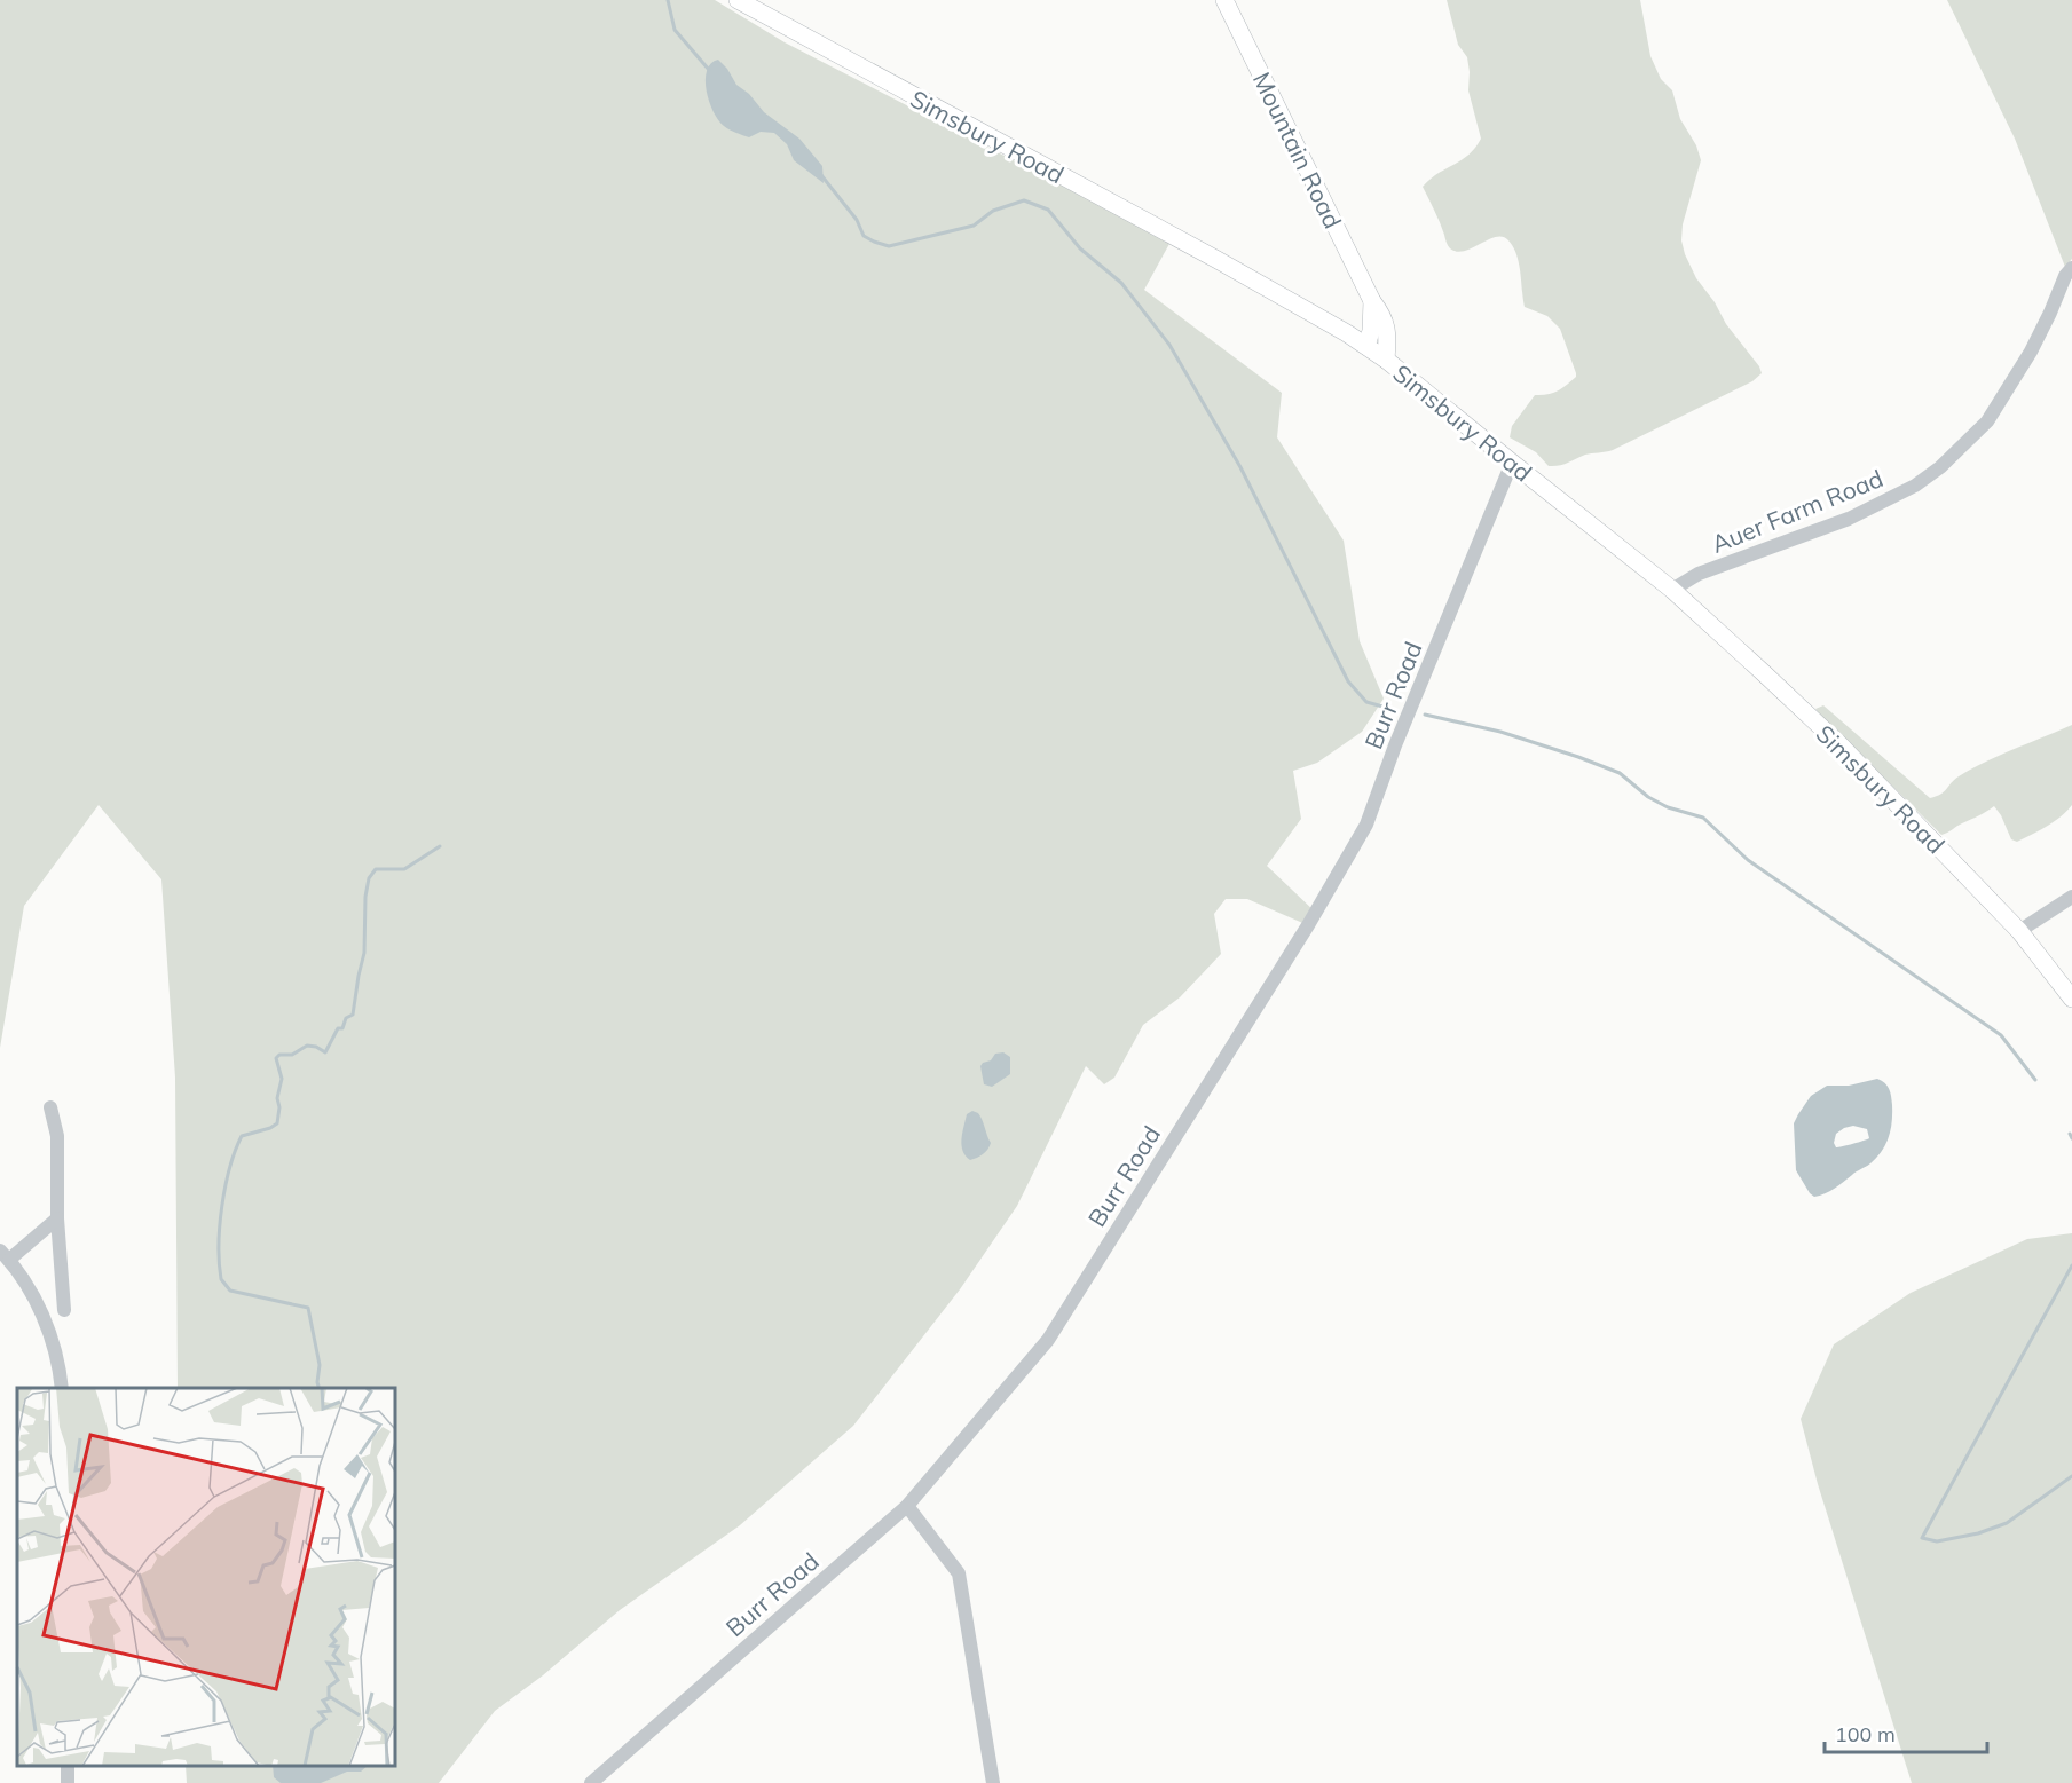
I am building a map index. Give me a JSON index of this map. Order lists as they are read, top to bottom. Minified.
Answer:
{"streets":{"main road":["Simsbury Road","Mountain Road"],"street":["Auer Farm Road","Burr Road"]},"crossings":[["Simsbury Road","Mountain Road"],["Simsbury Road","Auer Farm Road"],["Simsbury Road","Burr Road"]],"scale_bar":"100 m"}
